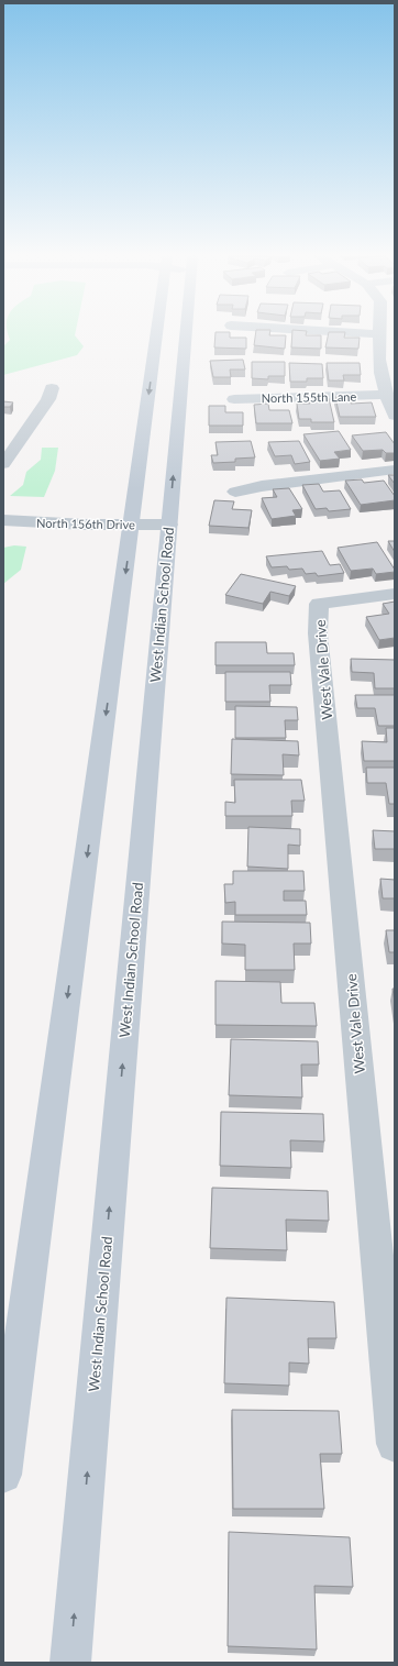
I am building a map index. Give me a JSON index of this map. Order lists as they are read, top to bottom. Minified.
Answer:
{"streets":{"main road":["West Indian School Road"],"street":["North 155th Lane","North 156th Drive","West Vale Drive"]},"crossings":[["North 156th Drive","West Indian School Road"]]}
